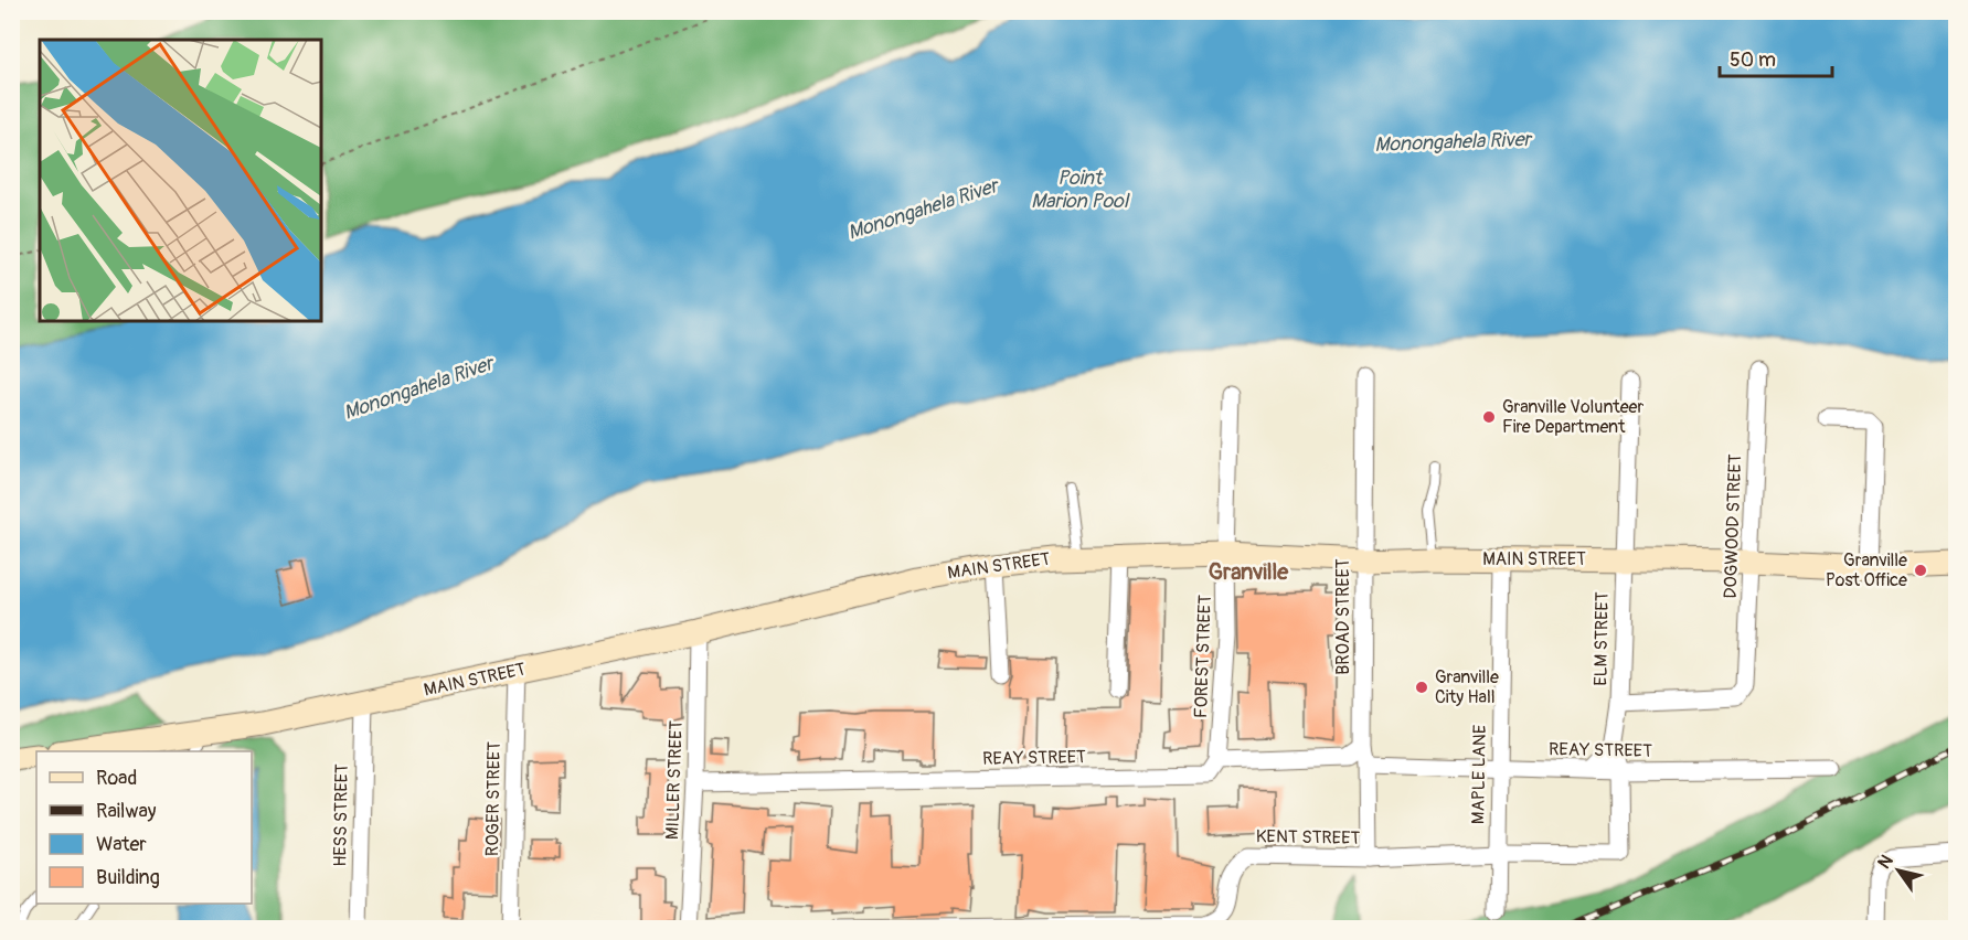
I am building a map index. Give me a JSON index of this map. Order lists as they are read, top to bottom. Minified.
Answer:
{"streets":{"main road":["MAIN STREET"],"street":["DOGWOOD STREET","BROAD STREET","ELM STREET","FOREST STREET","REAY STREET","MAPLE LANE","MILLER STREET","ROGER STREET","HESS STREET","KENT STREET"]},"crossings":[["DOGWOOD STREET","MAIN STREET"],["DOGWOOD STREET","ELM STREET"],["MAIN STREET","BROAD STREET"],["MAIN STREET","ELM STREET"],["MAIN STREET","FOREST STREET"],["MAIN STREET","MAPLE LANE"],["MAIN STREET","MILLER STREET"],["MAIN STREET","ROGER STREET"],["MAIN STREET","HESS STREET"],["BROAD STREET","REAY STREET"],["BROAD STREET","KENT STREET"],["FOREST STREET","REAY STREET"],["REAY STREET","MAPLE LANE"],["REAY STREET","MILLER STREET"],["REAY STREET","KENT STREET"],["MAPLE LANE","KENT STREET"]],"districts":["Granville"],"water":["Monongahela River","Point Marion Pool"],"places":["Granville Volunteer Fire Department","Granville Post Office","Granville City Hall"],"legend":["Road","Railway","Water","Building"],"scale_bar":"50 m","north":"top left"}
